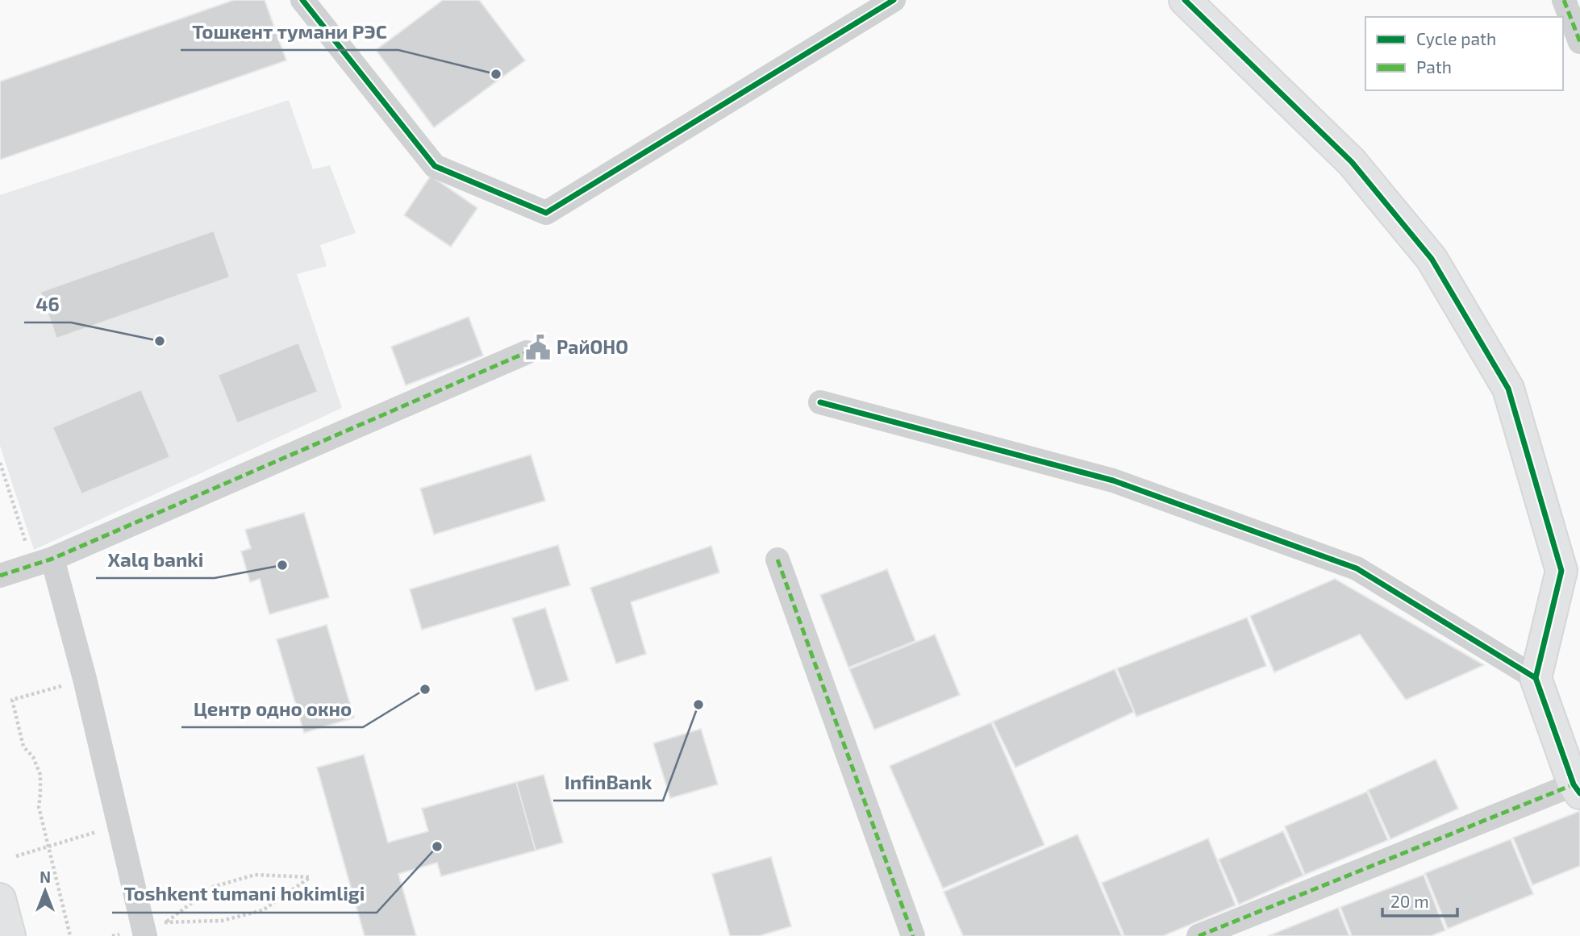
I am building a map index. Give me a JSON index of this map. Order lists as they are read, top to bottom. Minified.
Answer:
{"places":{"other":["Тошкент тумани РЭС","46","Xalq banki","Центр одно окно","InfinBank","Toshkent tumani hokimligi"],"public building":["РайОНО"]},"legend":["Cycle path","Path"],"scale_bar":"20 m","north":"top"}
